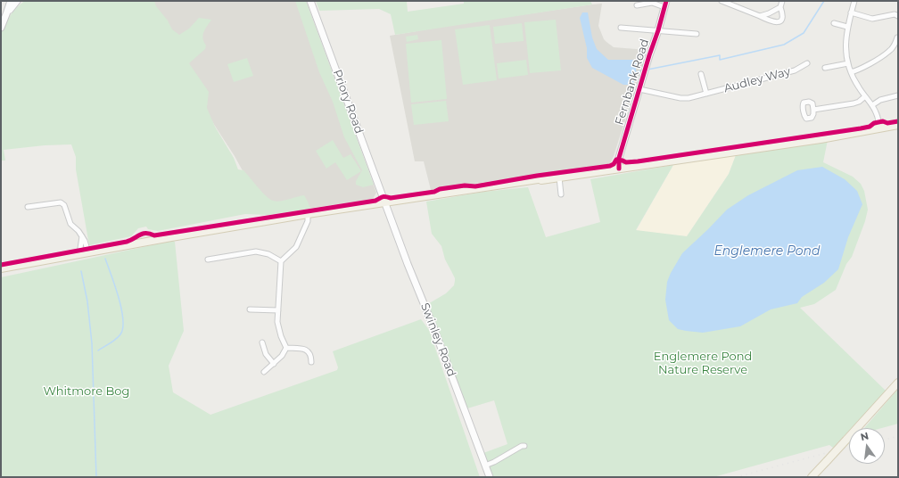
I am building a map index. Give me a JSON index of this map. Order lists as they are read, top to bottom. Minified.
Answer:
{"streets":{"main road":["Fernbank Road","Priory Road","Swinley Road"],"street":["Audley Way"]},"crossings":[["Audley Way","Fernbank Road"],["Priory Road","Swinley Road"]],"water":["Englemere Pond"],"parks":["Englemere Pond Nature Reserve","Whitmore Bog"],"north":"top"}
